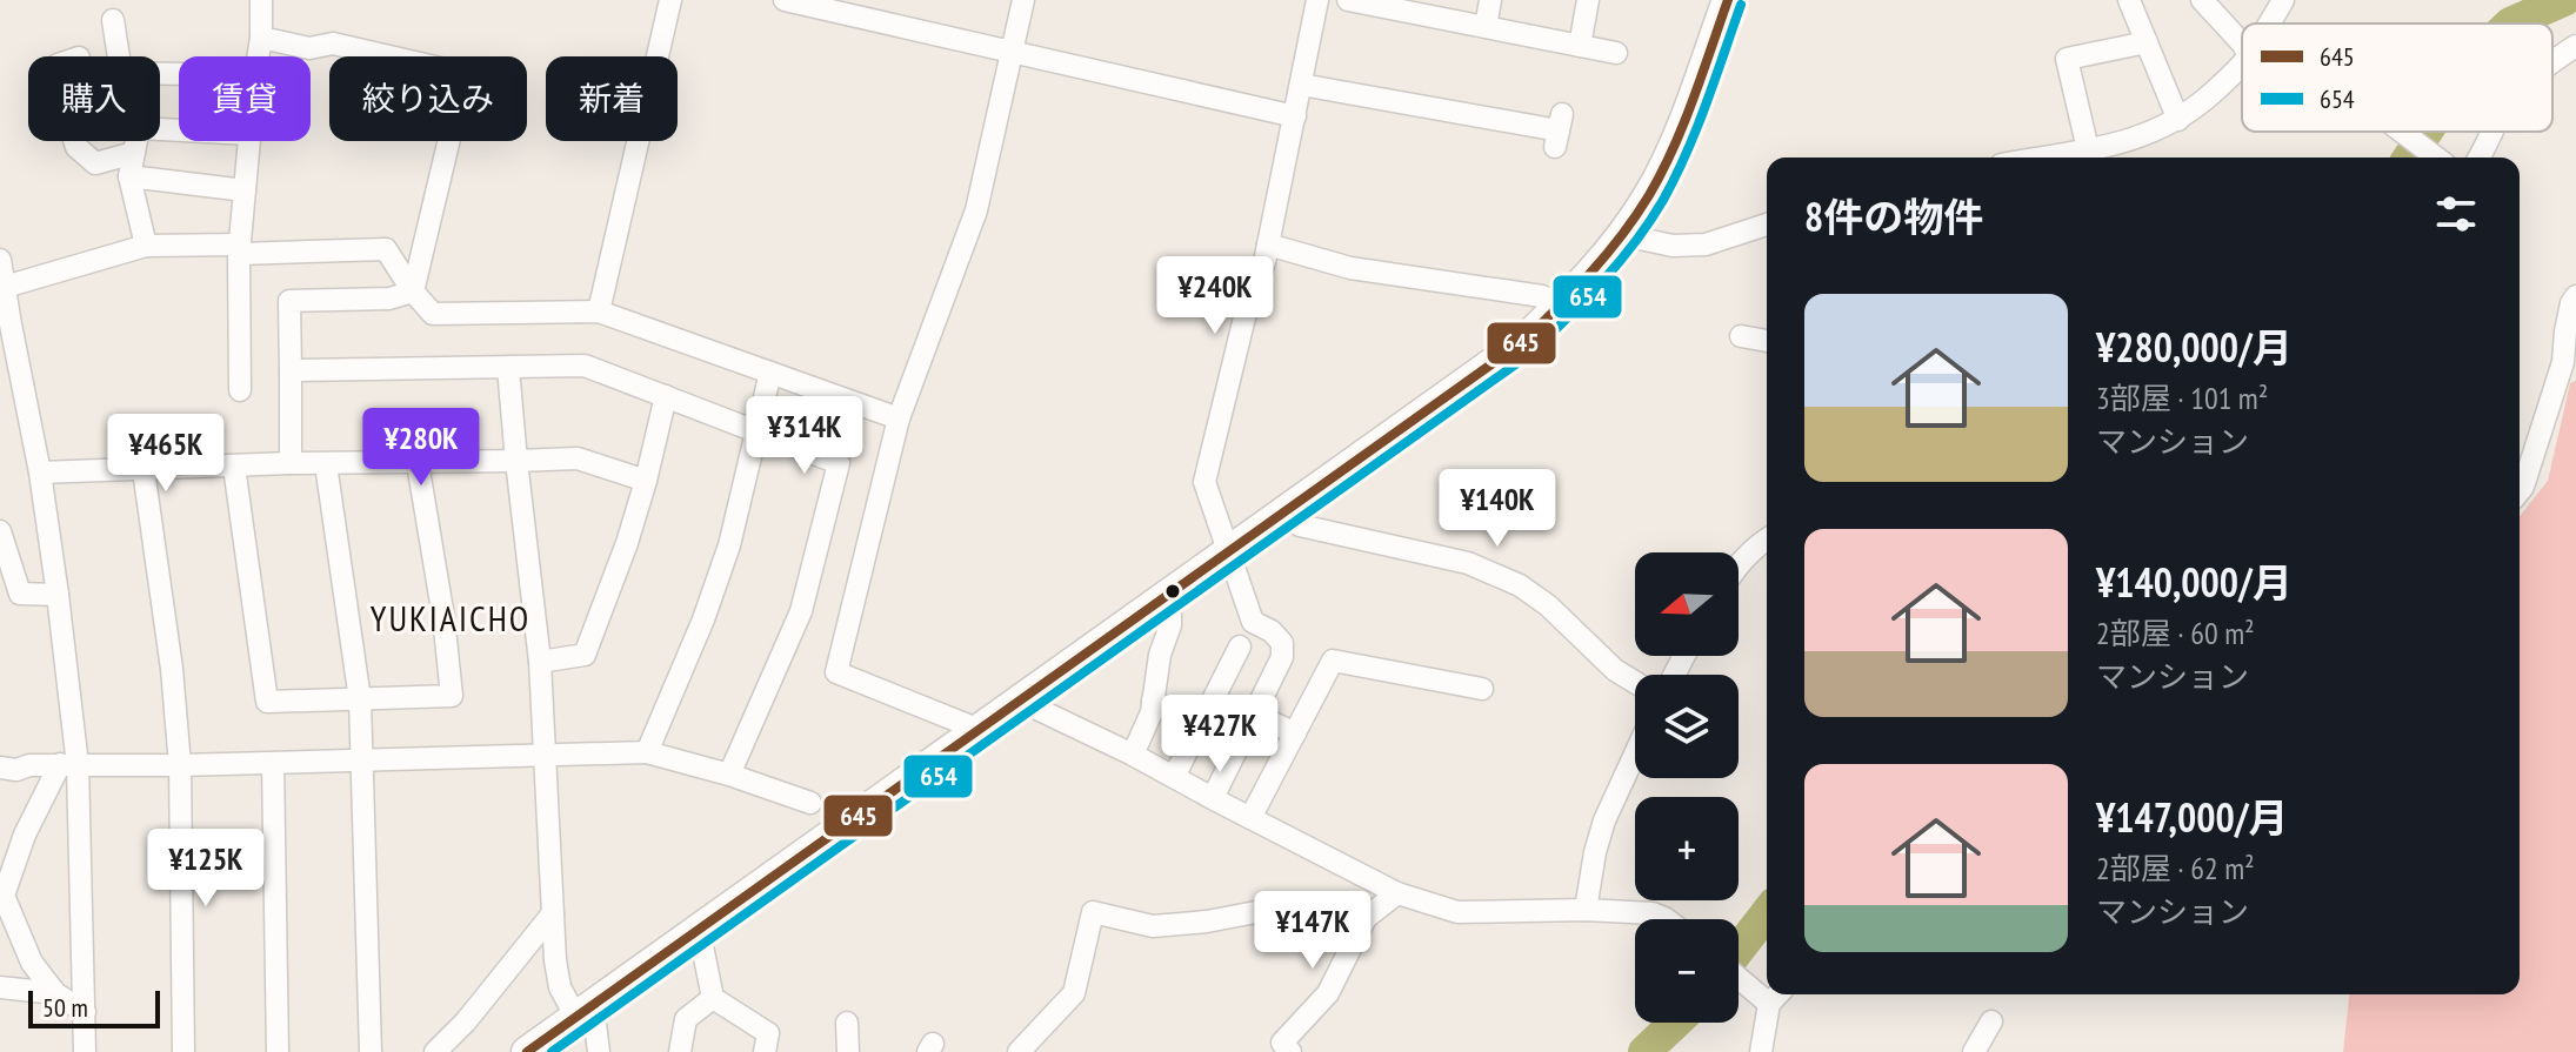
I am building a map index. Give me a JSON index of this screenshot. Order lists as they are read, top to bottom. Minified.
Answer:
{"districts":["YUKIAICHO"],"lines":["transit line 645","transit line 654"],"legend":["645","654"],"scale_bar":"50 m","north":"left","page":{"chip":["購入","賃貸","絞り込み","新着"],"heading":"8件の物件","price":["¥240K","¥314K","¥280K","¥465K","¥140K","¥427K","¥125K","¥147K"],"list":[{"name":"¥280,000/月","note":"3部屋 · 101 m² · マンション"},{"name":"¥140,000/月","note":"2部屋 · 60 m² · マンション"},{"name":"¥147,000/月","note":"2部屋 · 62 m² · マンション"}],"map_buttons":["+","−"],"scale":"50 m"}}
